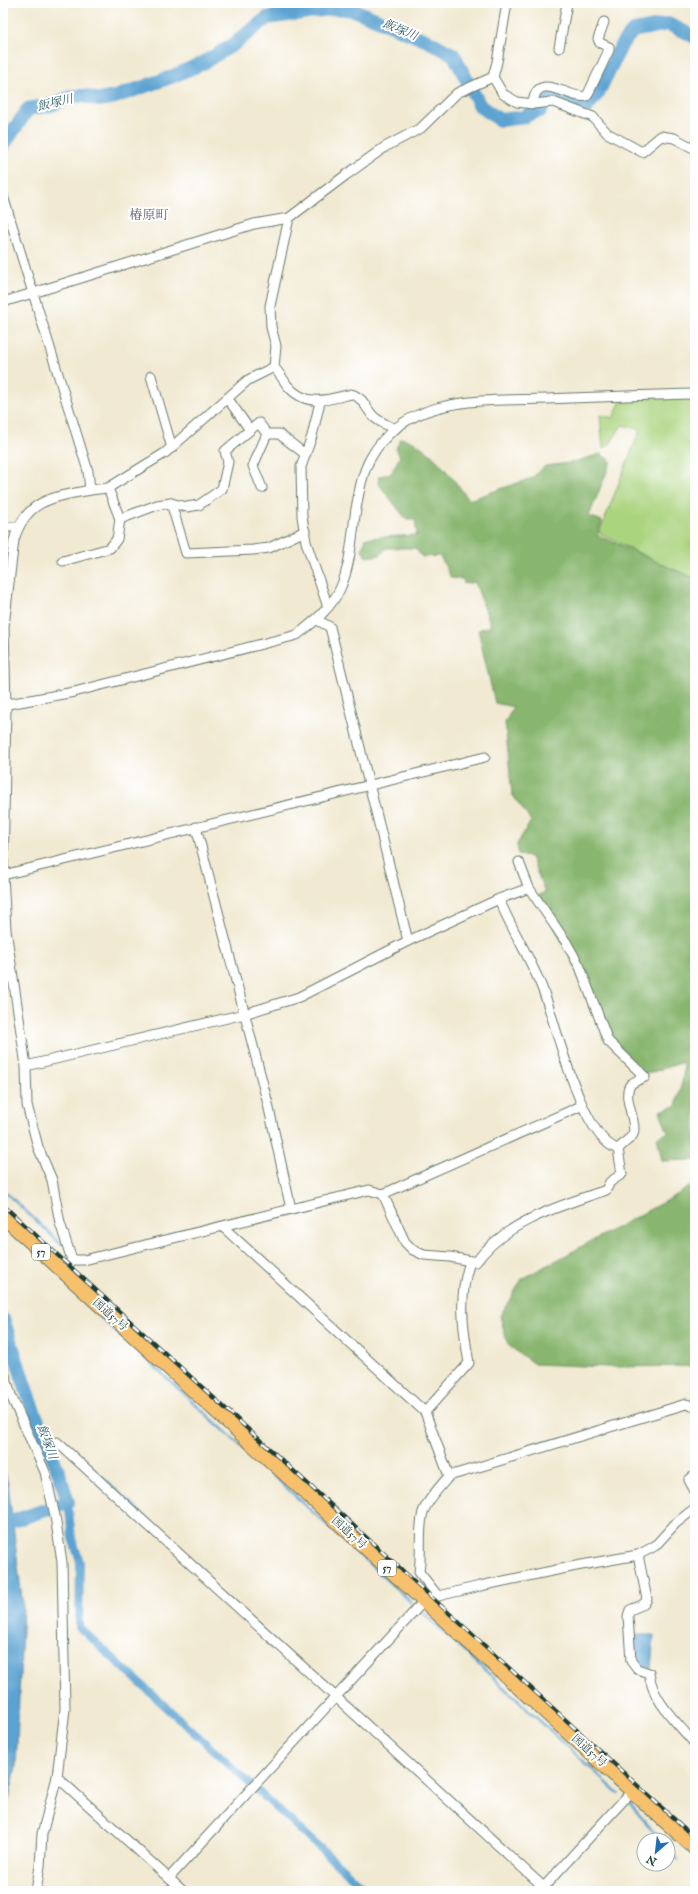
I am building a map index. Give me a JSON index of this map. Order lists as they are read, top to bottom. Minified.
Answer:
{"streets":{"highway":["57","国道57号"]},"districts":["椿原町"],"water":["飯塚川"],"north":"bottom left"}
